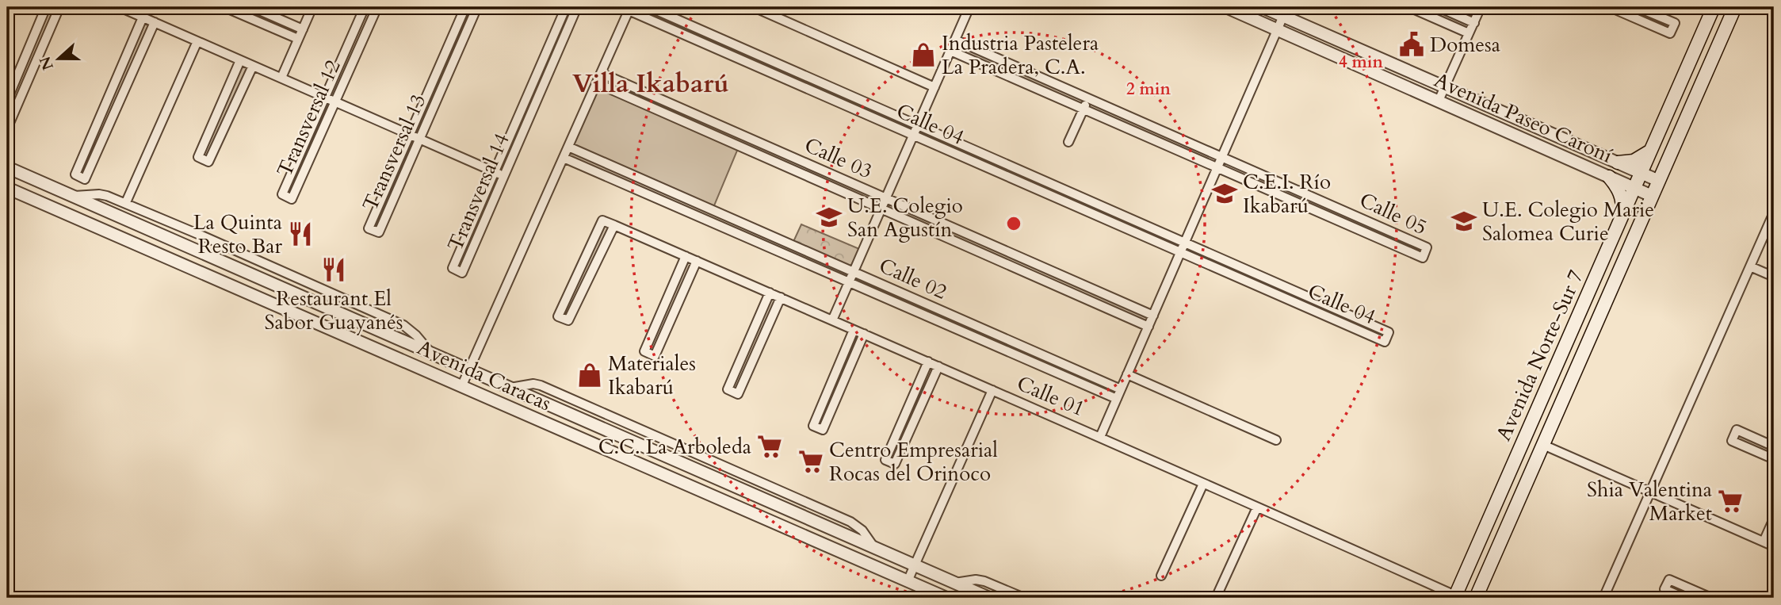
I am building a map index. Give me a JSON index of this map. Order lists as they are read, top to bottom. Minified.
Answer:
{"streets":{"main road":["Avenida Norte-Sur 7"],"street":["Avenida Paseo Caroní","Transversal 12","Calle 04","Transversal 13","Calle 03","Transversal 14","Calle 05","Calle 02","Avenida Caracas","Calle 01"]},"crossings":[["Avenida Paseo Caroní","Avenida Norte-Sur 7"],["Avenida Norte-Sur 7","Calle 01"]],"districts":["Villa Ikabarú"],"places":{"public building":["Domesa"],"shop":["Industria Pastelera La Pradera, C.A.","Materiales Ikabarú"],"school or university":["C.E.I. Río Ikabarú","U.E. Colegio San Agustín","U.E. Colegio Marie Salomea Curie"],"restaurant":["La Quinta Resto Bar","Restaurant El Sabor Guayanés"],"supermarket":["C.C. La Arboleda","Centro Empresarial Rocas del Orinoco","Shia Valentina Market"]},"north":"left","rings":["4 min","2 min"]}
